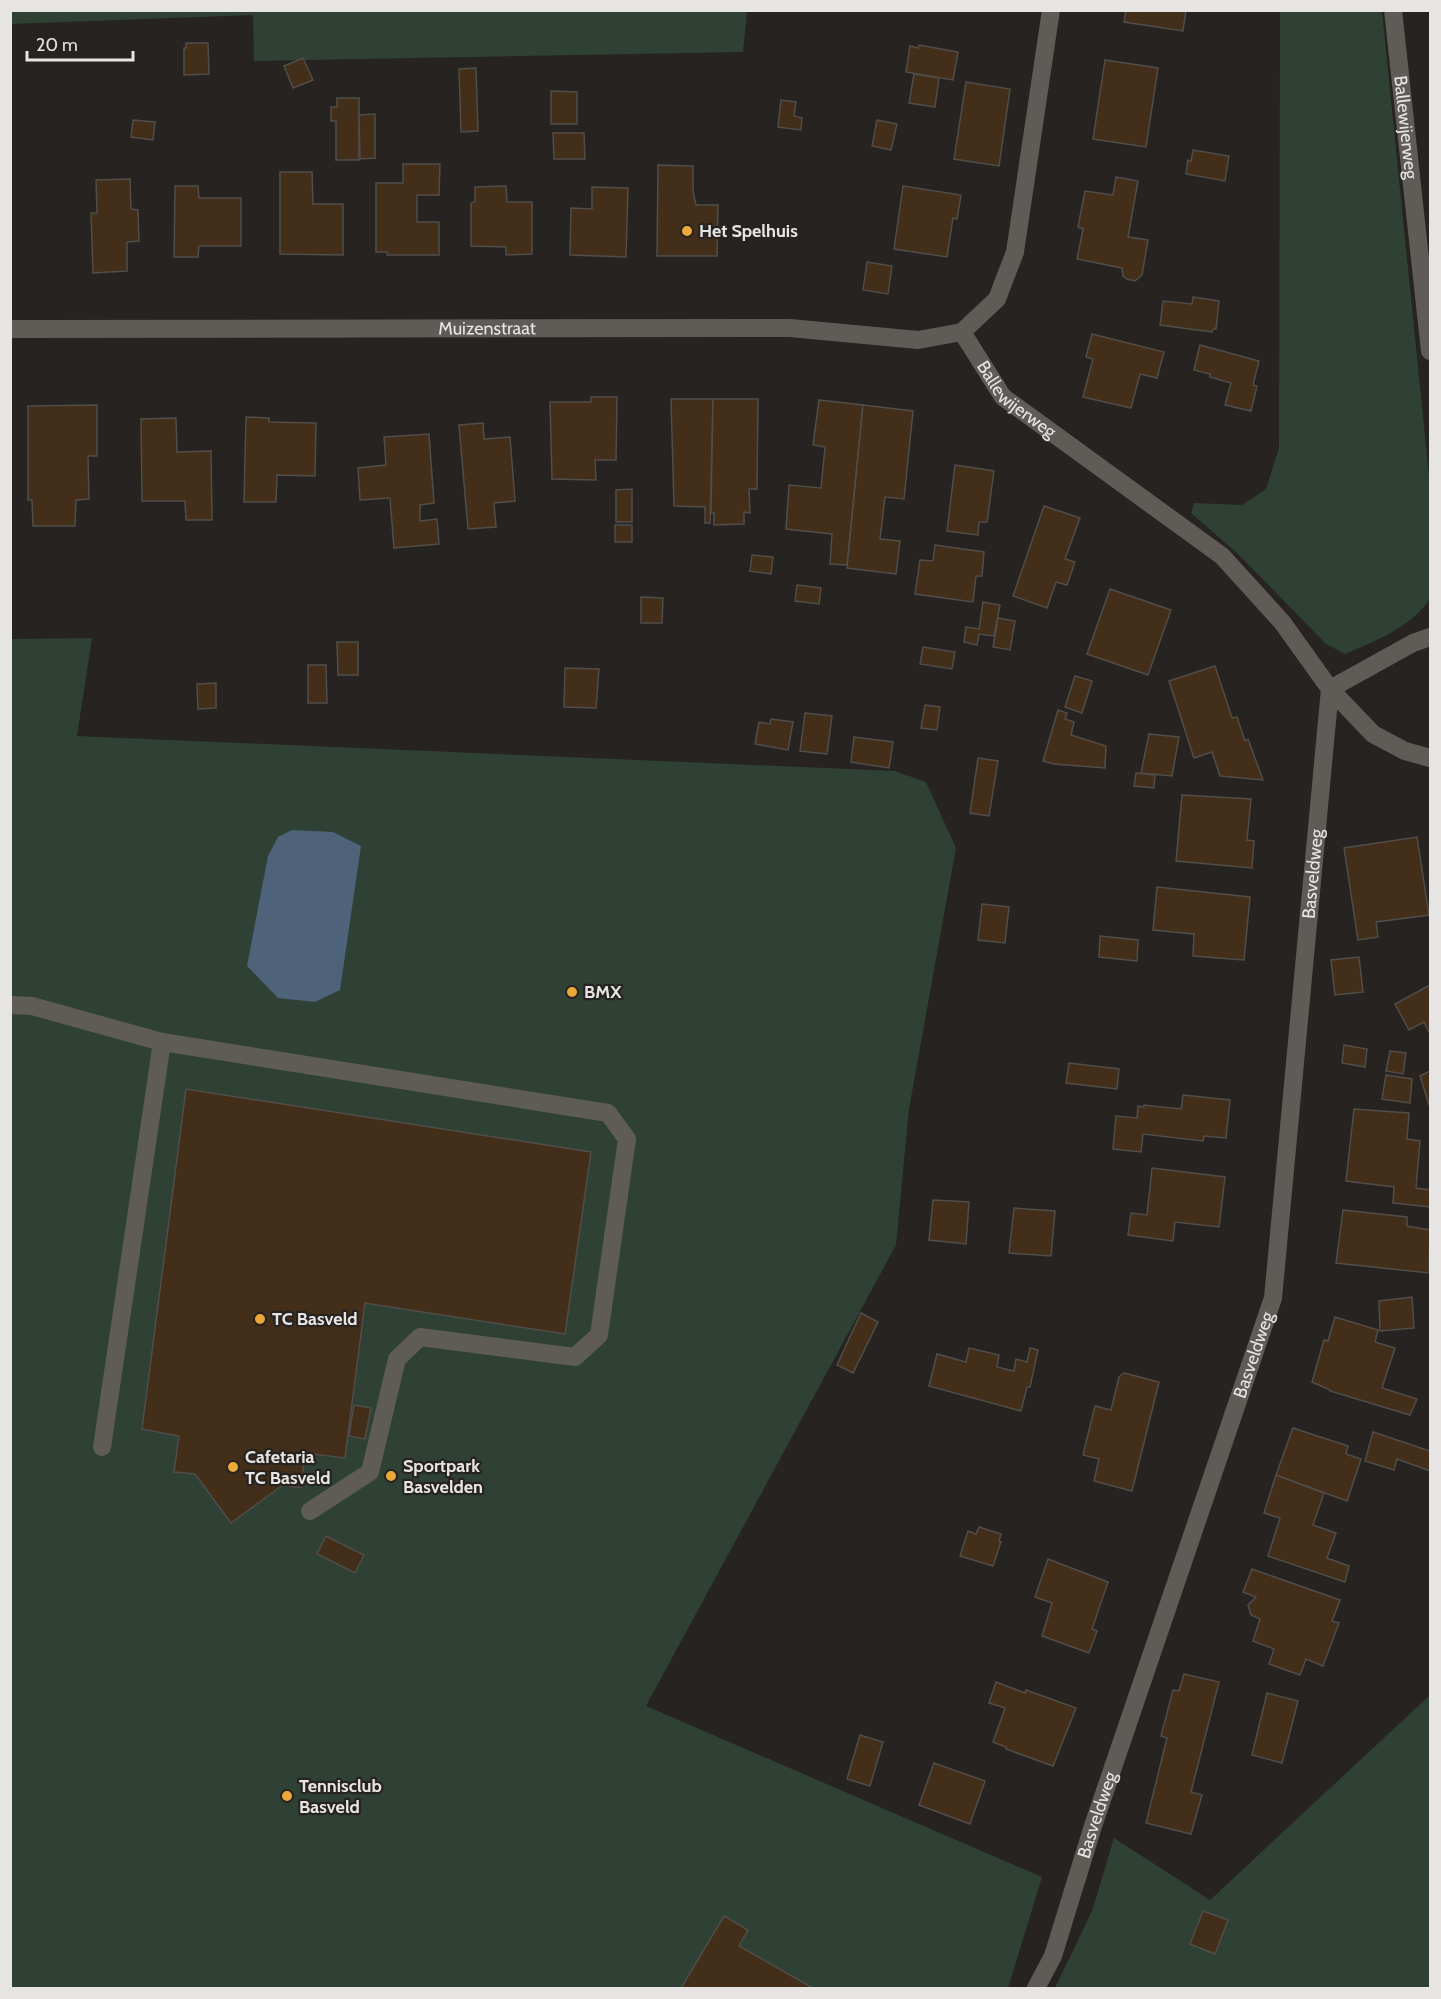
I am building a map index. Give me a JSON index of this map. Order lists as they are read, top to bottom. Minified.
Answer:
{"streets":{"street":["Ballewijerweg","Muizenstraat","Basveldweg"]},"crossings":[["Ballewijerweg","Muizenstraat"],["Ballewijerweg","Basveldweg"]],"places":["Het Spelhuis","BMX","TC Basveld","Cafetaria TC Basveld","Sportpark Basvelden","Tennisclub Basveld"],"scale_bar":"20 m"}
